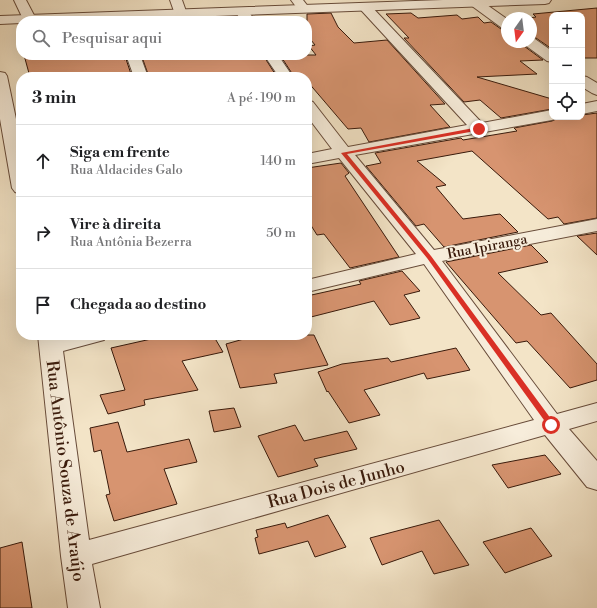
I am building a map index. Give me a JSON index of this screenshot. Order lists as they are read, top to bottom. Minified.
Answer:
{"streets":{"street":["Rua Ipiranga","Rua Antônio Souza de Araújo","Rua Dois de Junho"]},"crossings":[["Rua Antônio Souza de Araújo","Rua Dois de Junho"]],"north":"bottom","page":{"map_buttons":["+","−"],"search":"Pesquisar aqui","heading":["3 min","A pé · 190 m"],"list":[["Siga em frente","Rua Aldacides Galo","140 m"],["Vire à direita","Rua Antônia Bezerra","50 m"],"Chegada ao destino"]}}
